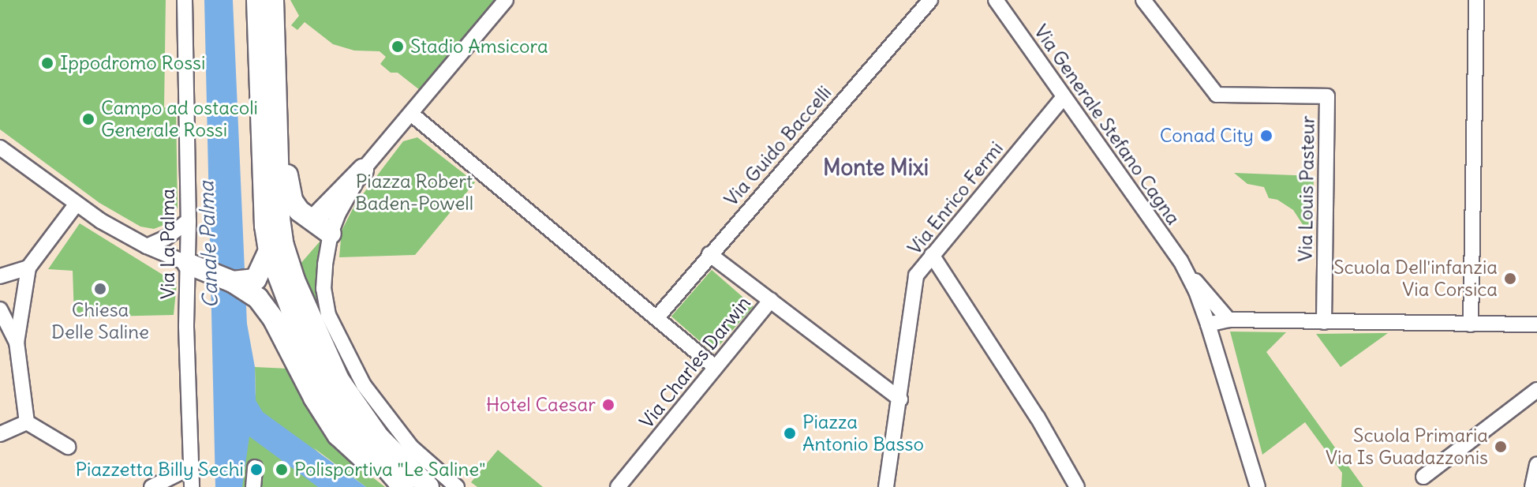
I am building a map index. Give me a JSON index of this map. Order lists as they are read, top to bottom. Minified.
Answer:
{"streets":{"street":["Via Generale Stefano Cagna","Via Guido Baccelli","Via Louis Pasteur","Via Enrico Fermi","Via La Palma","Via Charles Darwin"]},"crossings":[["Via Generale Stefano Cagna","Via Enrico Fermi"],["Via Enrico Fermi","Via Charles Darwin"]],"districts":["Monte Mixi"],"water":["Canale Palma"],"parks":["Piazza Robert Baden-Powell"],"places":["Stadio Amsicora","Ippodromo Rossi","Campo ad ostacoli Generale Rossi","Conad City","Scuola Dell'infanzia Via Corsica","Chiesa Delle Saline","Hotel Caesar","Piazza Antonio Basso","Scuola Primaria Via Is Guadazzonis","Piazzetta Billy Sechi","Polisportiva \"Le Saline\""]}
